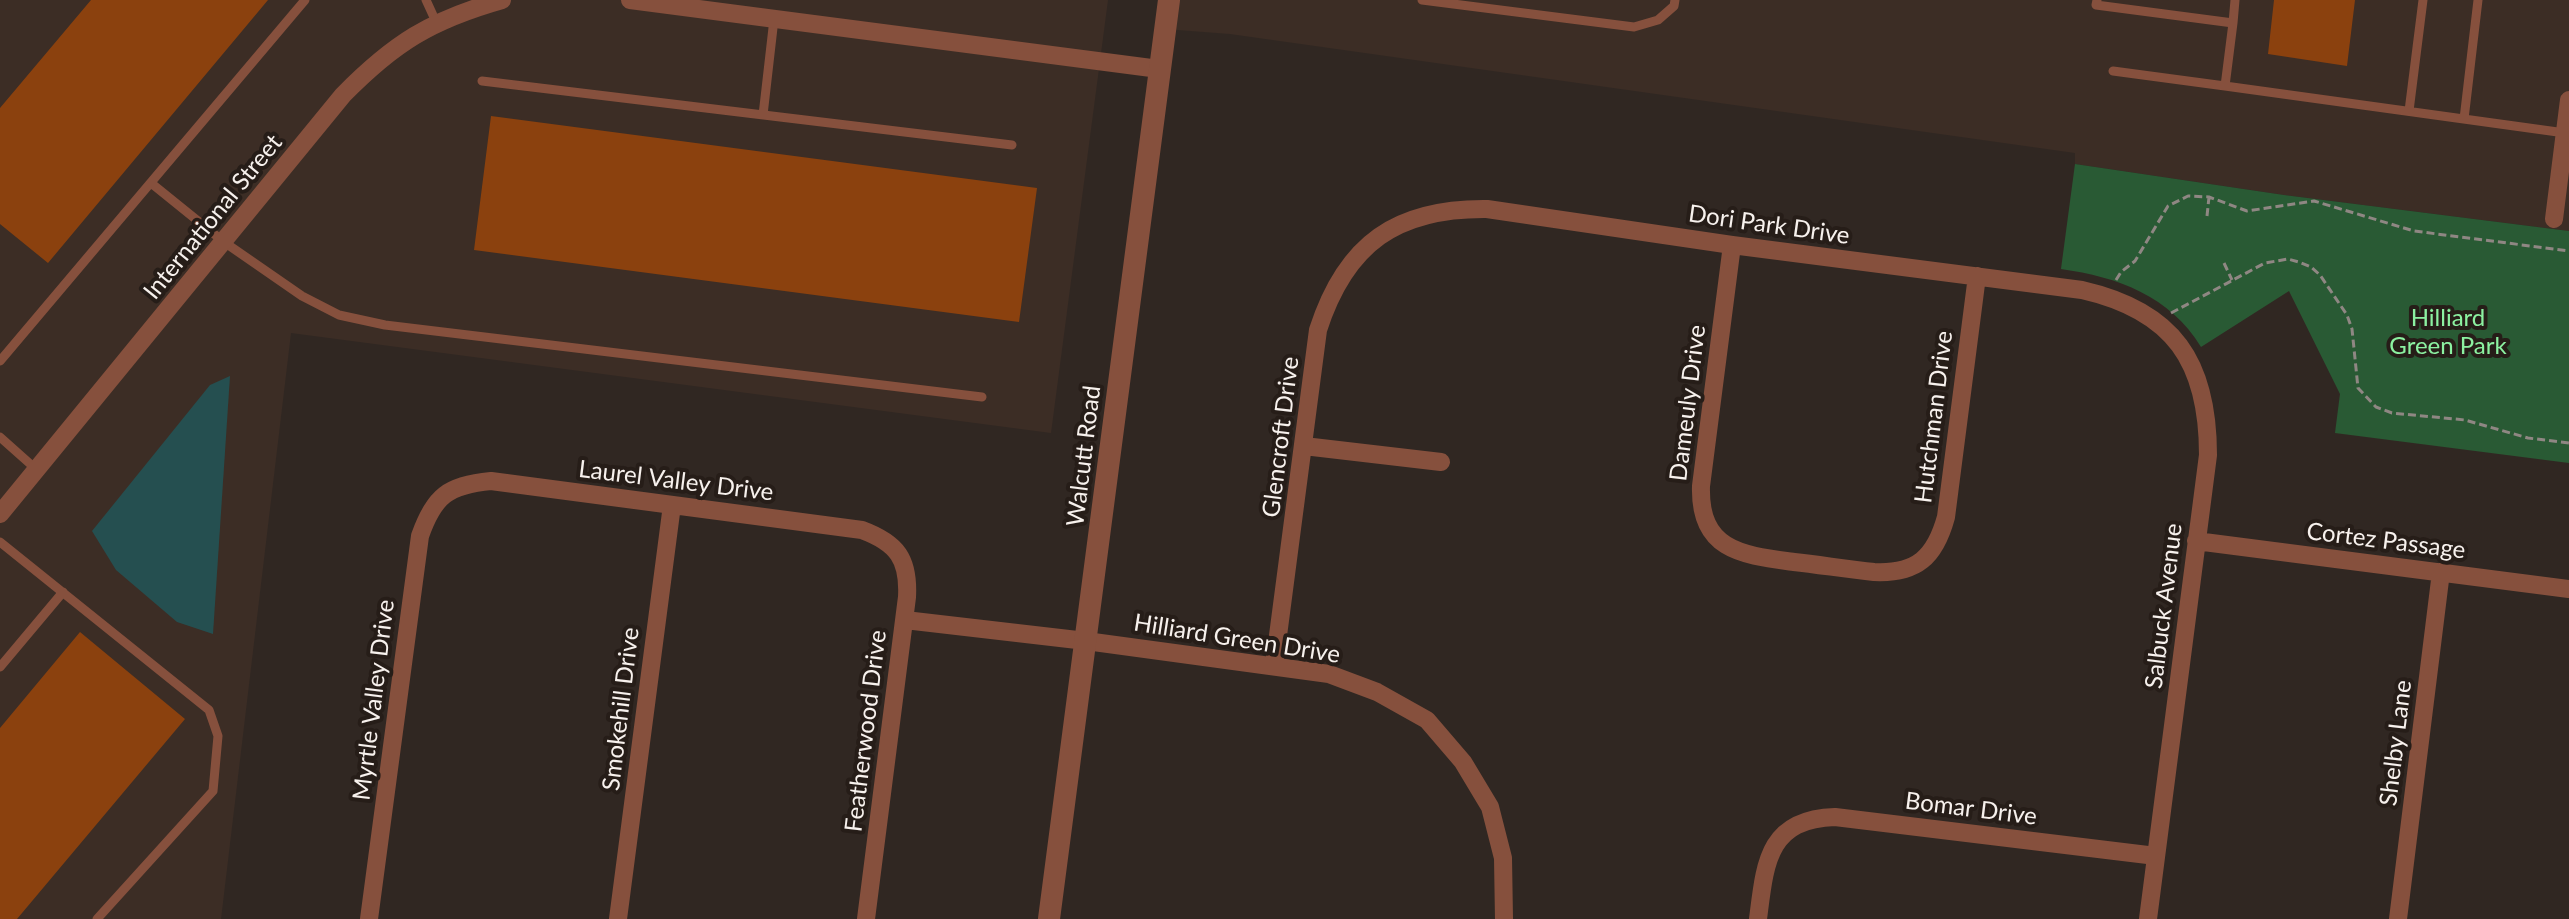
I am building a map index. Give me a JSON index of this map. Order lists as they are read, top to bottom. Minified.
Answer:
{"streets":{"street":["International Street","Dori Park Drive","Dameuly Drive","Hutchman Drive","Glencroft Drive","Walcutt Road","Laurel Valley Drive","Cortez Passage","Salbuck Avenue","Hilliard Green Drive","Myrtle Valley Drive","Smokehill Drive","Featherwood Drive","Shelby Lane","Bomar Drive"]},"crossings":[["Dori Park Drive","Dameuly Drive"],["Dori Park Drive","Hutchman Drive"],["Dori Park Drive","Glencroft Drive"],["Dori Park Drive","Salbuck Avenue"],["Dameuly Drive","Hutchman Drive"],["Glencroft Drive","Hilliard Green Drive"],["Walcutt Road","Hilliard Green Drive"],["Laurel Valley Drive","Myrtle Valley Drive"],["Laurel Valley Drive","Smokehill Drive"],["Laurel Valley Drive","Featherwood Drive"],["Cortez Passage","Salbuck Avenue"],["Cortez Passage","Shelby Lane"],["Salbuck Avenue","Bomar Drive"],["Hilliard Green Drive","Featherwood Drive"]],"parks":["Hilliard Green Park"]}
